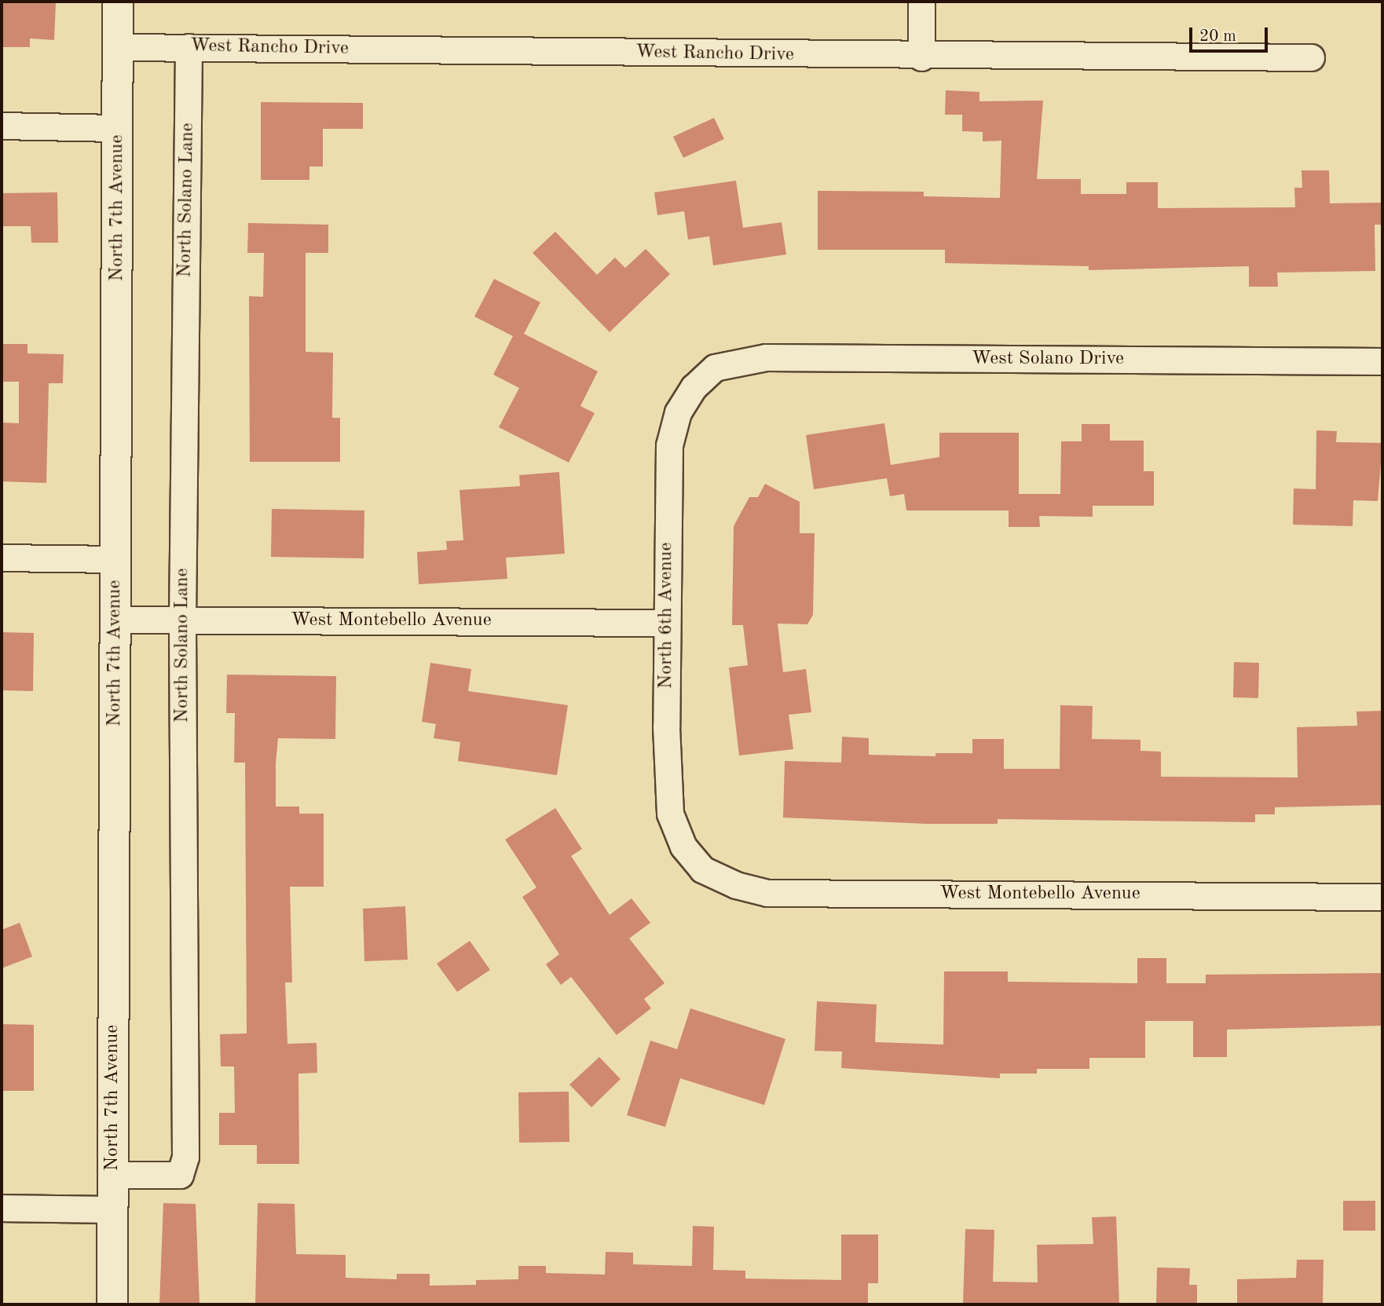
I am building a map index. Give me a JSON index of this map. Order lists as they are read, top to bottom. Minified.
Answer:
{"streets":{"main road":["North 7th Avenue"],"street":["West Rancho Drive","North Solano Lane","West Solano Drive","North 6th Avenue","West Montebello Avenue"]},"crossings":[["West Rancho Drive","North Solano Lane"],["West Rancho Drive","North 7th Avenue"],["North Solano Lane","North 7th Avenue"],["North Solano Lane","West Montebello Avenue"],["North 7th Avenue","West Montebello Avenue"],["West Solano Drive","North 6th Avenue"],["North 6th Avenue","West Montebello Avenue"]],"scale_bar":"20 m"}
